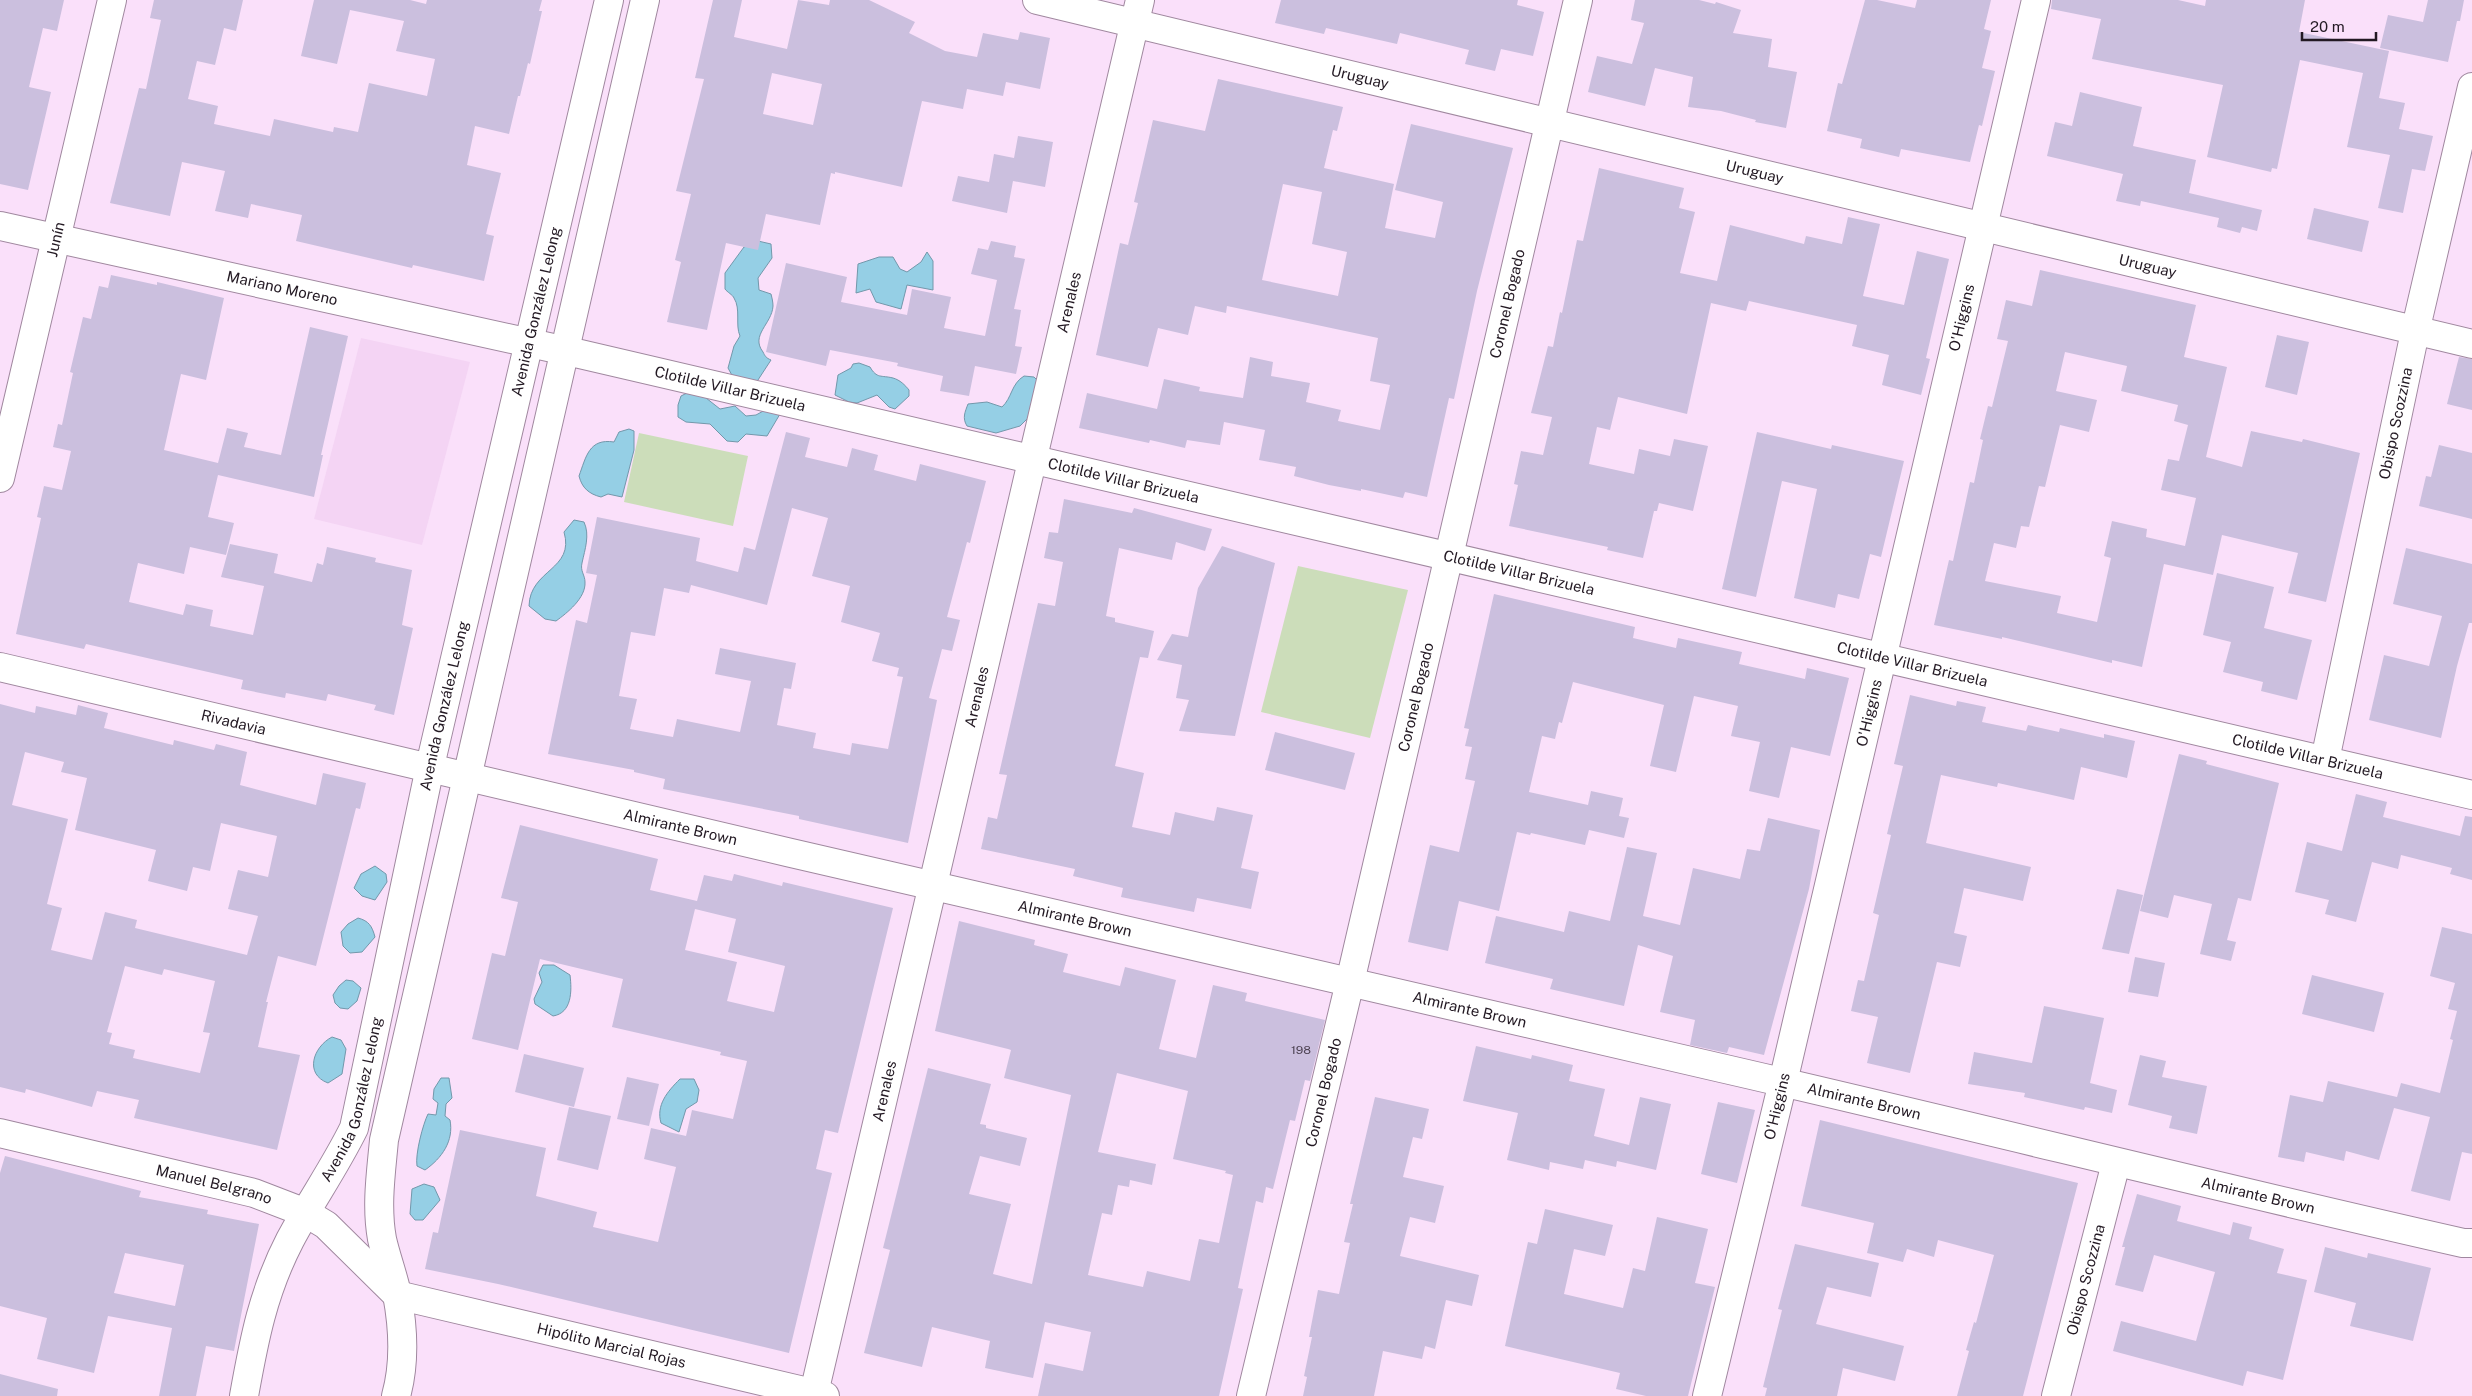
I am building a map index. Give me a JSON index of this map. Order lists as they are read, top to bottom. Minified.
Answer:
{"streets":{"street":["Uruguay","Junín","Mariano Moreno","Arenales","Coronel Bogado","Avenida González Lelong","O'Higgins","Clotilde Villar Brizuela","Obispo Scozzina","Rivadavia","Almirante Brown","Manuel Belgrano","Hipólito Marcial Rojas"]},"crossings":[["Uruguay","Arenales"],["Uruguay","Coronel Bogado"],["Uruguay","O'Higgins"],["Uruguay","Obispo Scozzina"],["Junín","Mariano Moreno"],["Mariano Moreno","Avenida González Lelong"],["Mariano Moreno","Clotilde Villar Brizuela"],["Arenales","Clotilde Villar Brizuela"],["Arenales","Almirante Brown"],["Arenales","Hipólito Marcial Rojas"],["Coronel Bogado","Clotilde Villar Brizuela"],["Coronel Bogado","Almirante Brown"],["Avenida González Lelong","Rivadavia"],["Avenida González Lelong","Manuel Belgrano"],["O'Higgins","Clotilde Villar Brizuela"],["O'Higgins","Almirante Brown"],["Clotilde Villar Brizuela","Obispo Scozzina"],["Obispo Scozzina","Almirante Brown"],["Rivadavia","Almirante Brown"],["Manuel Belgrano","Hipólito Marcial Rojas"]],"house_numbers":["198"],"scale_bar":"20 m"}
